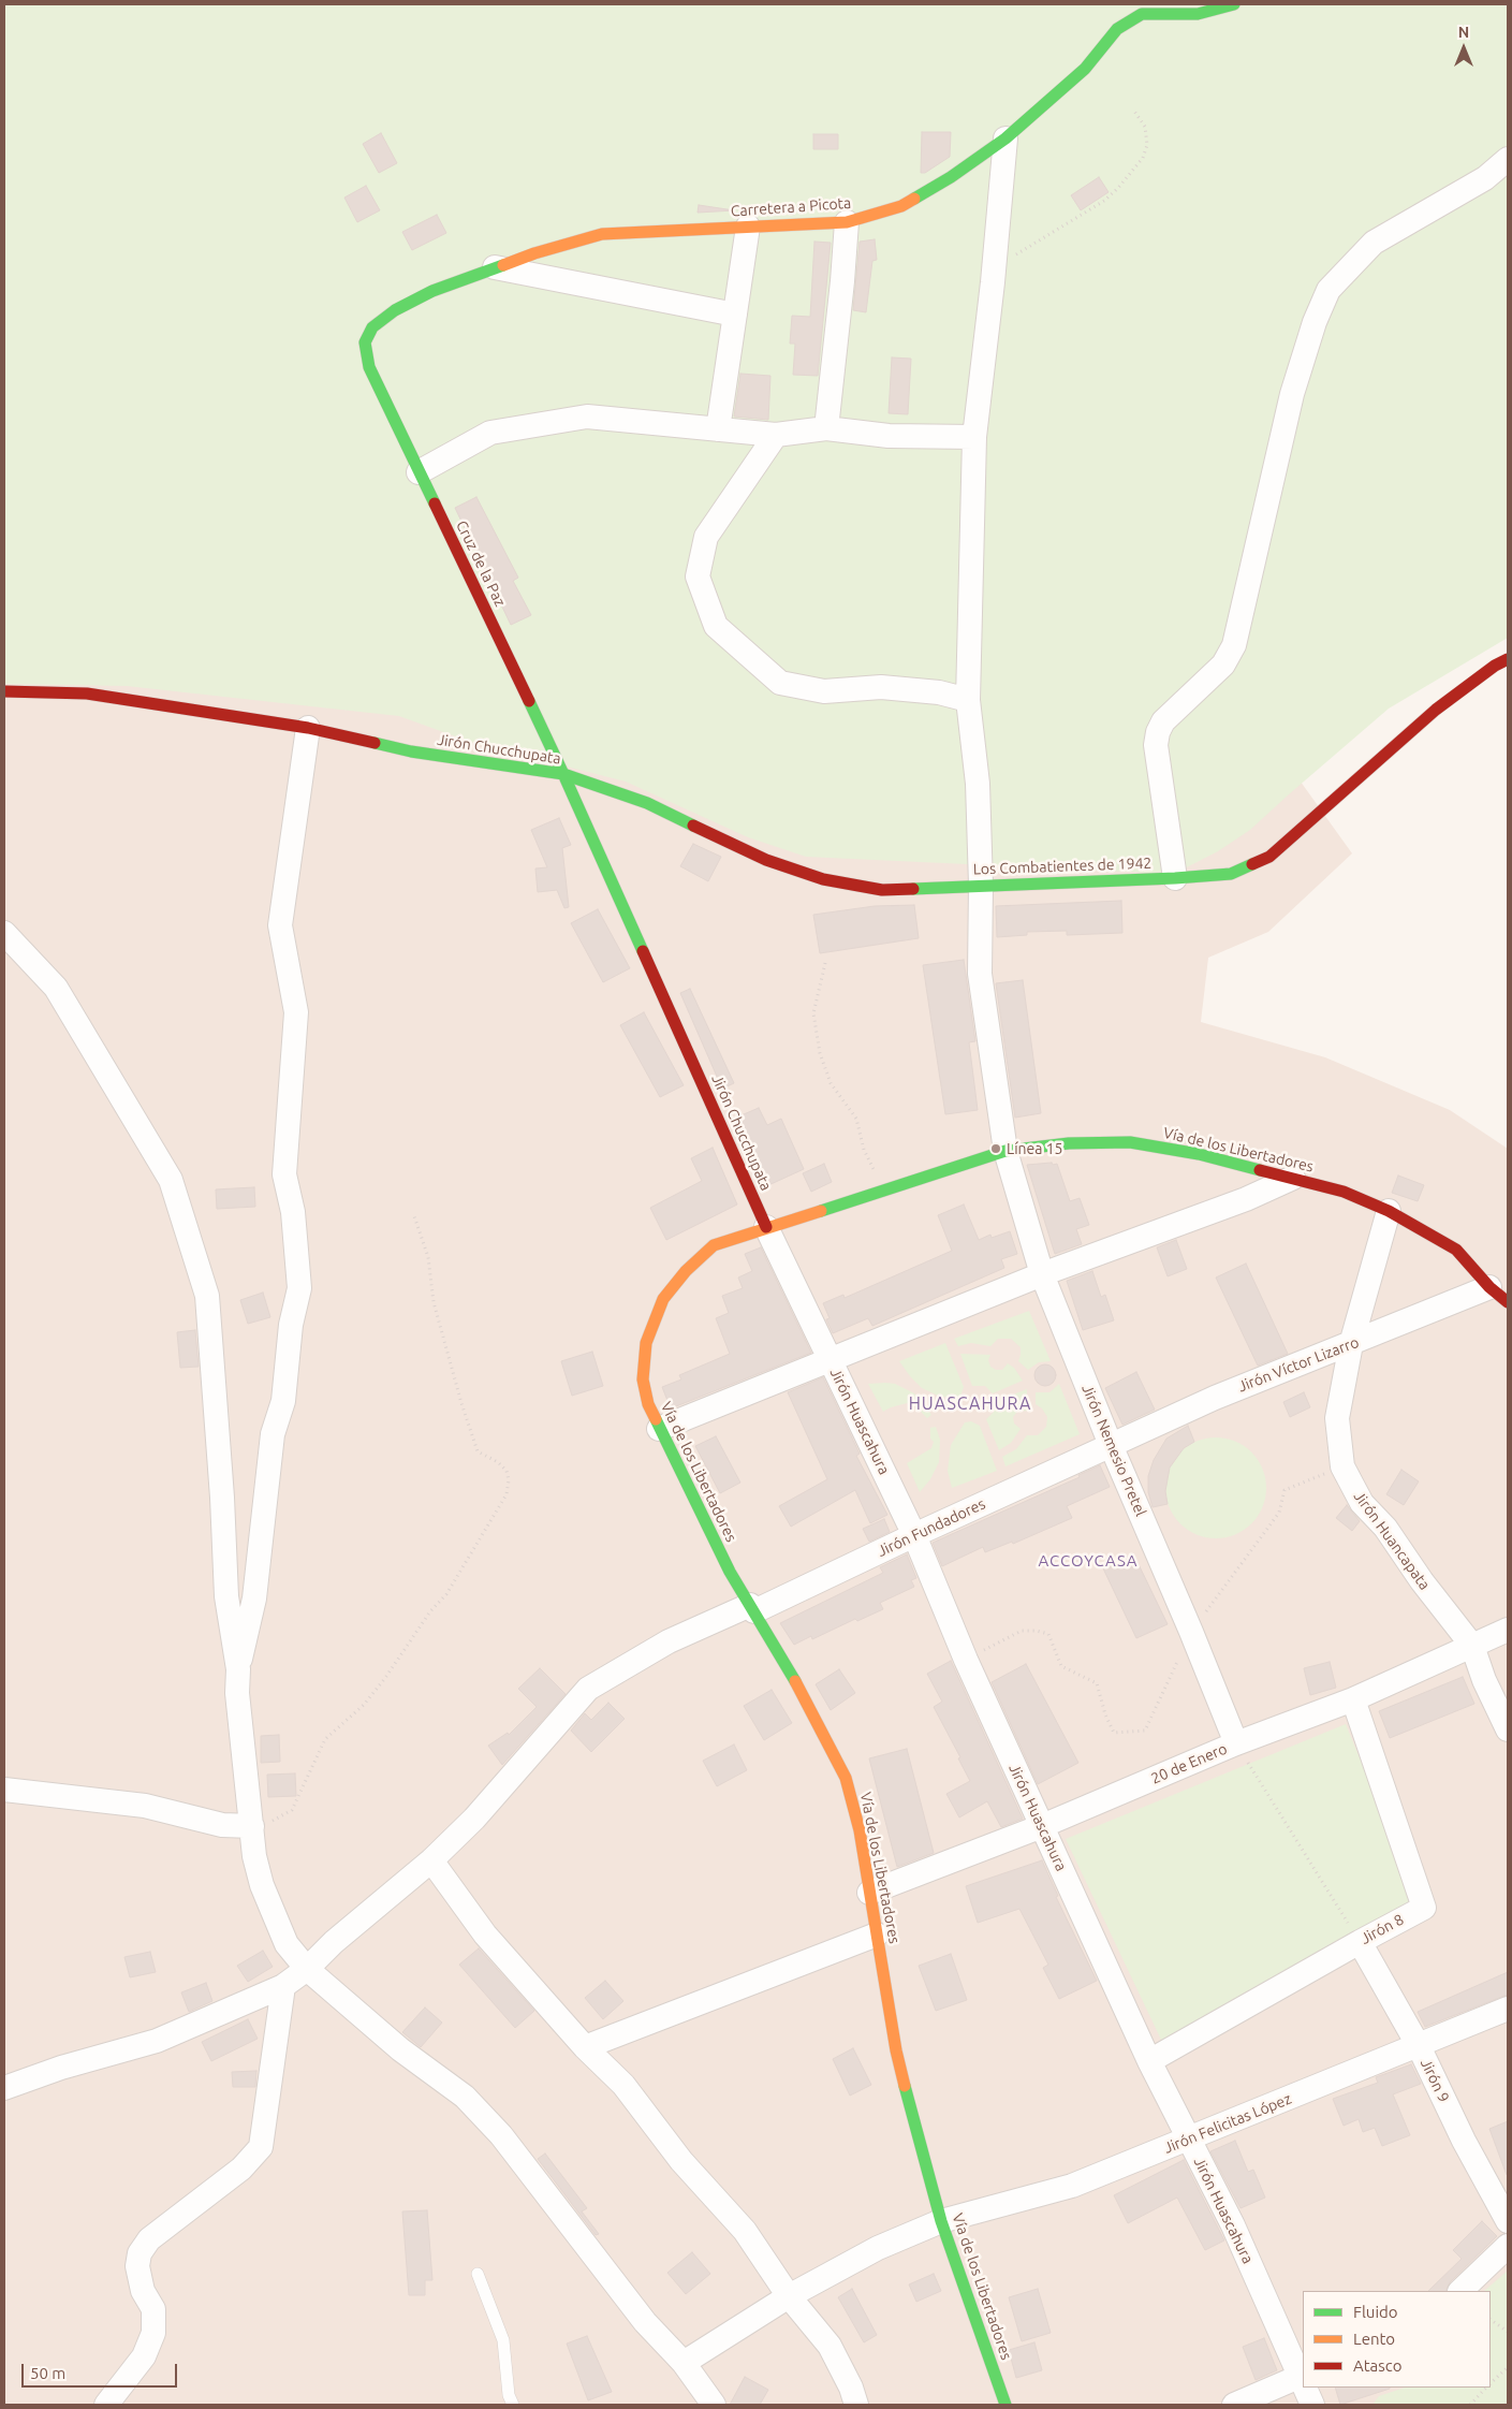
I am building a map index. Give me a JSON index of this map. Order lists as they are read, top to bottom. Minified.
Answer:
{"streets":{"main road":["Carretera a Picota","Cruz de la Paz","Jirón Chucchupata","Los Combatientes de 1942","Vía de los Libertadores"],"street":["Jirón Víctor Lizarro","Jirón Huascahura","Jirón Nemesio Pretel","Jirón Fundadores","Jirón Huancapata","20 de Enero","Jirón 8","Jirón 9","Jirón Felicitas López"]},"crossings":[["Carretera a Picota","Cruz de la Paz"],["Carretera a Picota","Jirón Nemesio Pretel"],["Cruz de la Paz","Jirón Chucchupata"],["Cruz de la Paz","Los Combatientes de 1942"],["Jirón Chucchupata","Los Combatientes de 1942"],["Jirón Chucchupata","Vía de los Libertadores"],["Jirón Chucchupata","Jirón Huascahura"],["Los Combatientes de 1942","Jirón Nemesio Pretel"],["Vía de los Libertadores","Jirón Víctor Lizarro"],["Vía de los Libertadores","Jirón Huascahura"],["Vía de los Libertadores","Jirón Nemesio Pretel"],["Vía de los Libertadores","Jirón Fundadores"],["Vía de los Libertadores","Jirón Huancapata"],["Vía de los Libertadores","20 de Enero"],["Vía de los Libertadores","Jirón Felicitas López"],["Jirón Víctor Lizarro","Jirón Nemesio Pretel"],["Jirón Víctor Lizarro","Jirón Fundadores"],["Jirón Víctor Lizarro","Jirón Huancapata"],["Jirón Huascahura","Jirón Fundadores"],["Jirón Huascahura","20 de Enero"],["Jirón Huascahura","Jirón 8"],["Jirón Huascahura","Jirón Felicitas López"],["Jirón Nemesio Pretel","Jirón Fundadores"],["Jirón Nemesio Pretel","20 de Enero"],["Jirón Huancapata","20 de Enero"],["20 de Enero","Jirón 8"],["Jirón 8","Jirón 9"],["Jirón 9","Jirón Felicitas López"]],"districts":["HUASCAHURA","ACCOYCASA"],"places":["Línea 15"],"legend":["Fluido","Lento","Atasco"],"scale_bar":"50 m","north":"top"}
